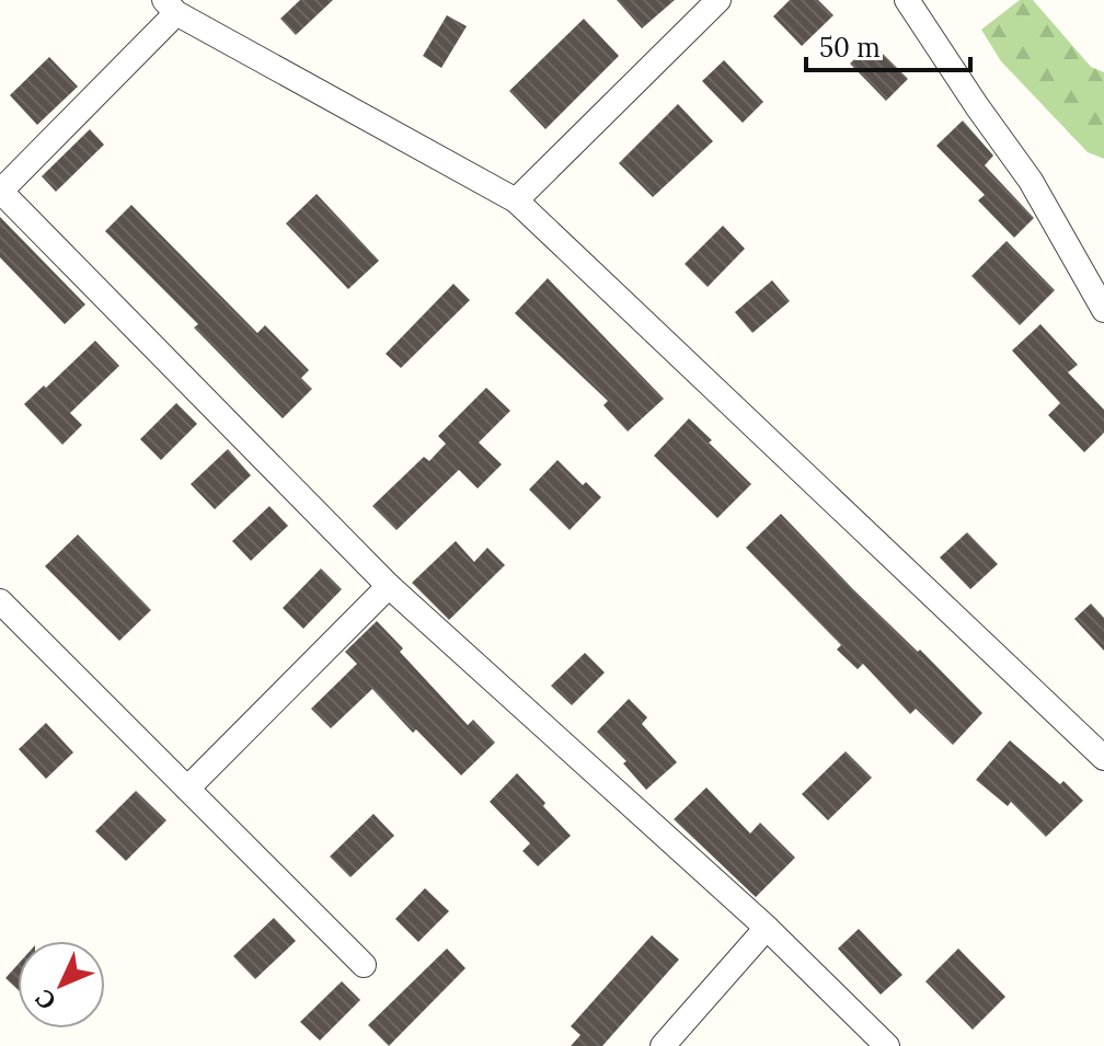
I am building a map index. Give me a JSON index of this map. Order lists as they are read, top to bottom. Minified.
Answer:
{"scale_bar":"50 m","north":"bottom left"}
